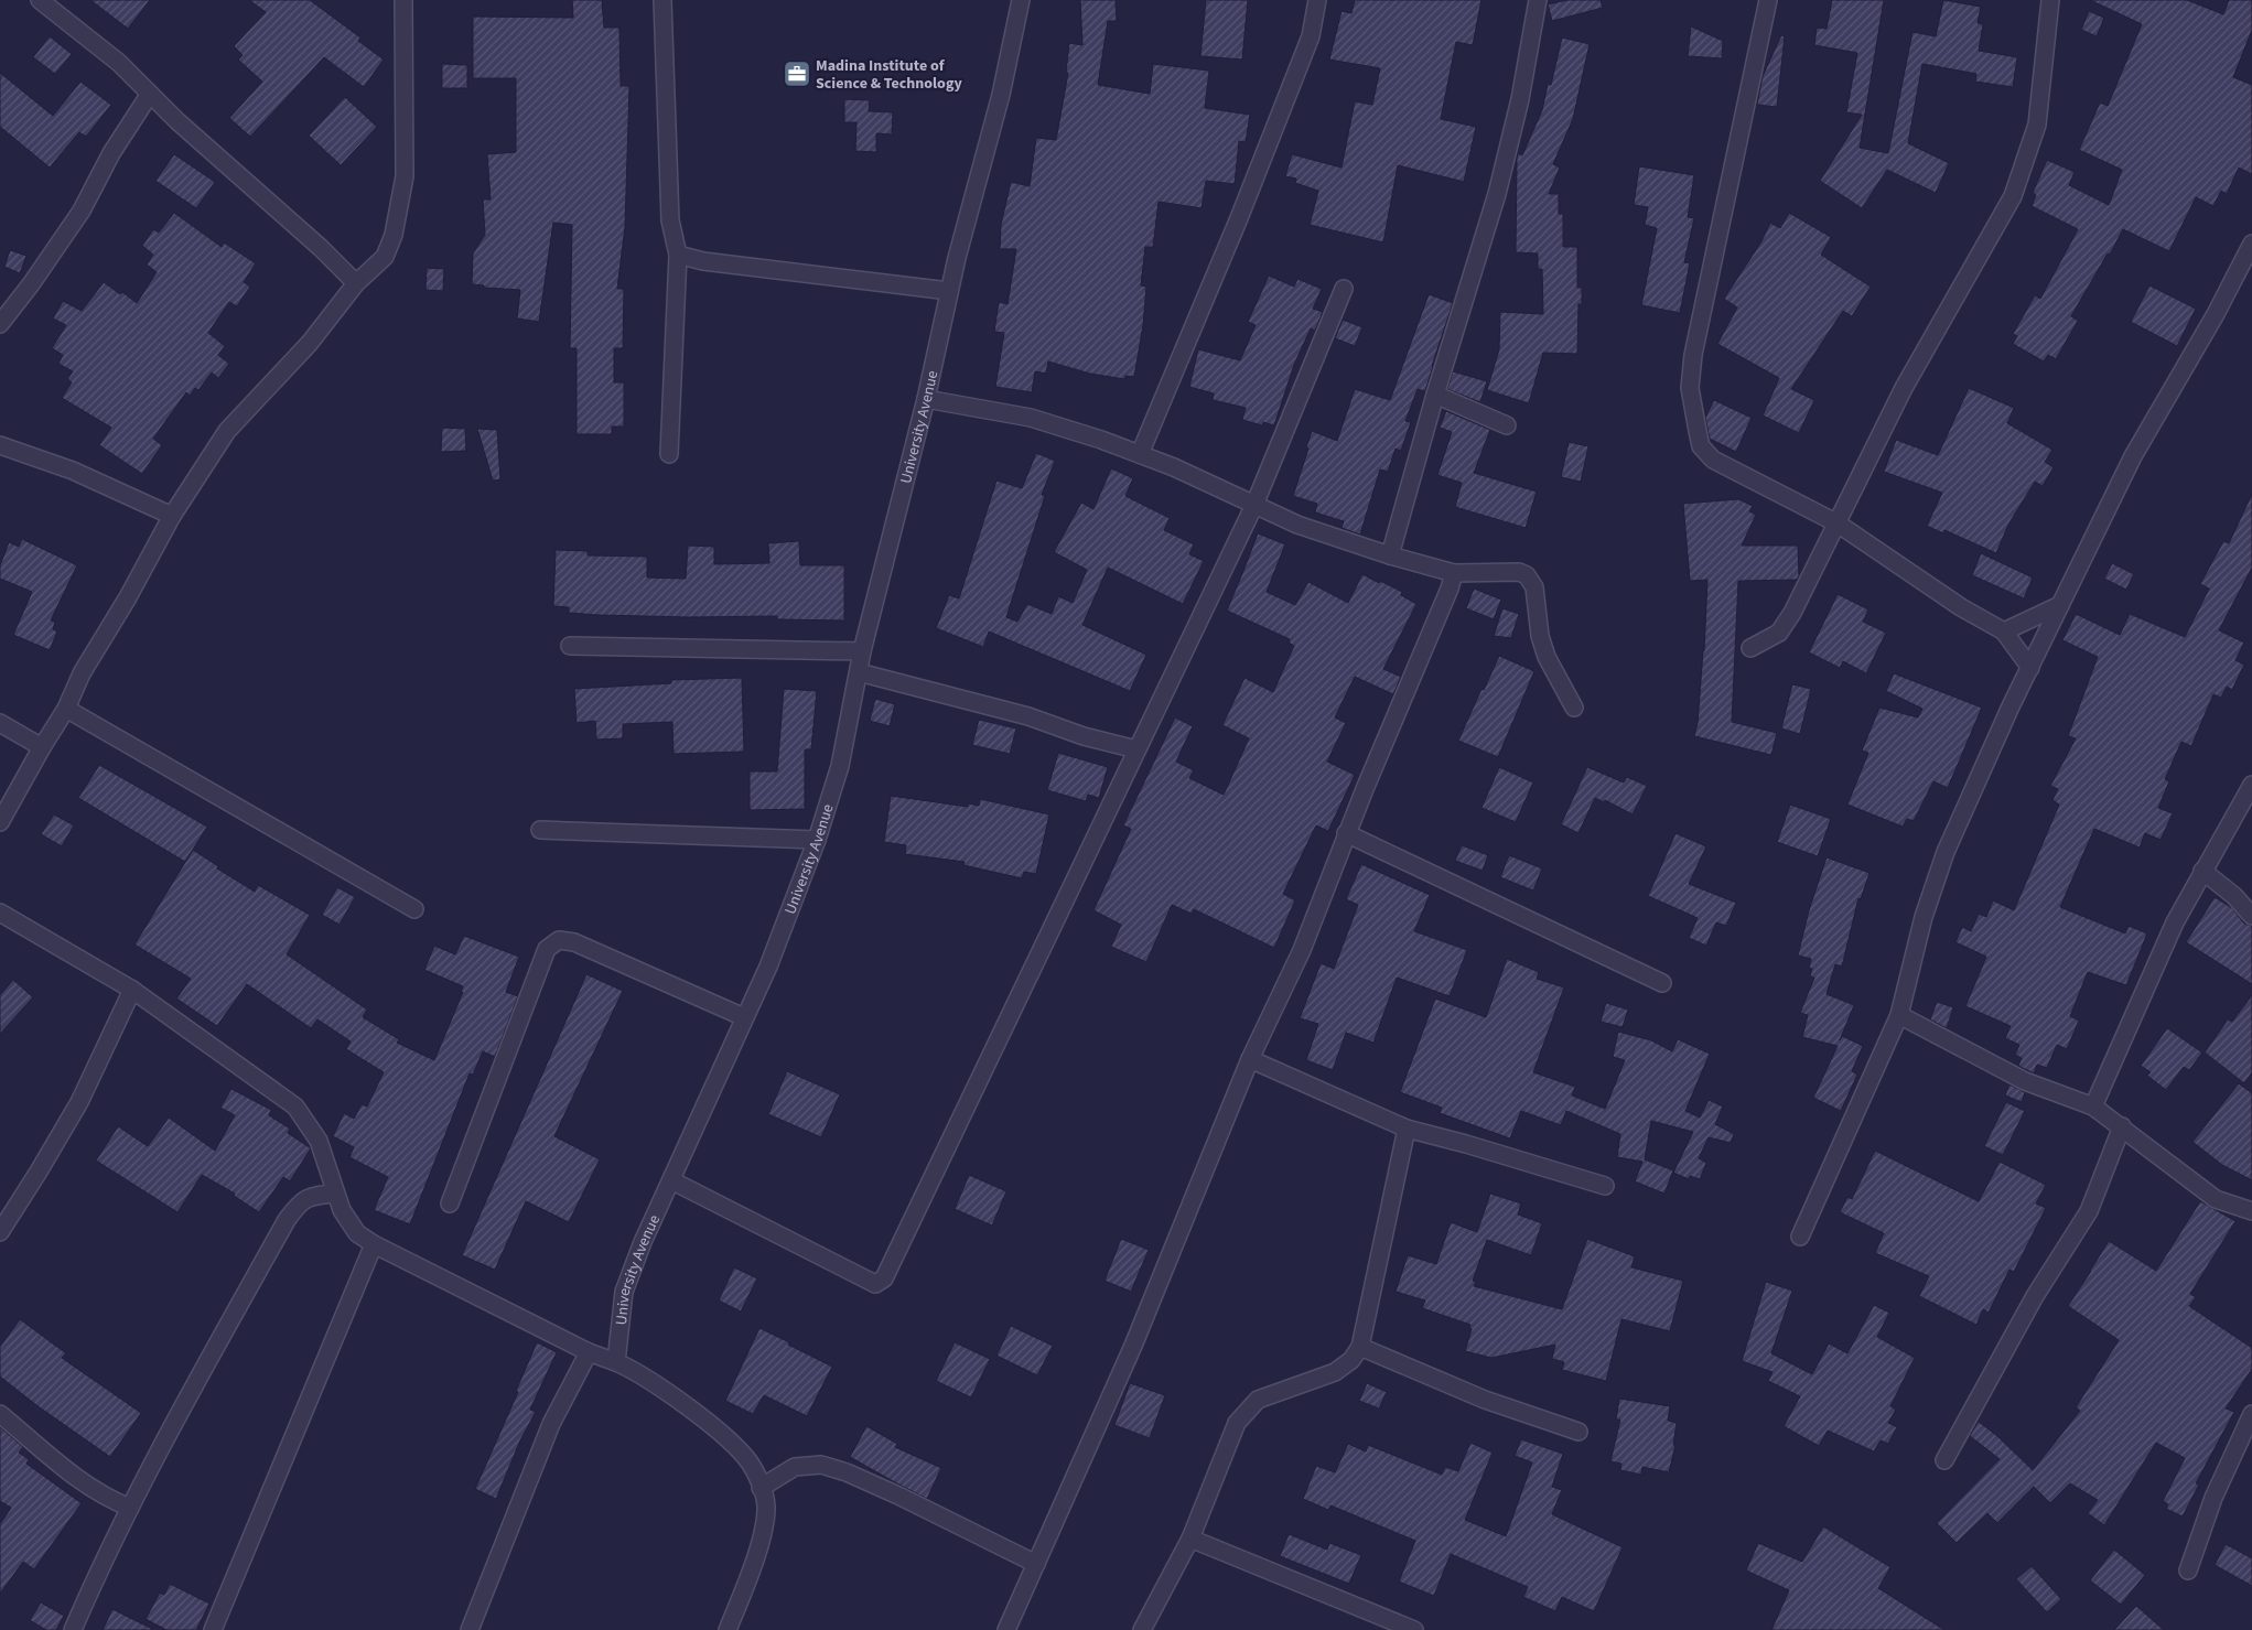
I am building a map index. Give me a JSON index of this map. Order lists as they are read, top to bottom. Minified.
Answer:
{"streets":{"street":["University Avenue"]},"places":{"office":["Madina Institute of Science & Technology"]}}
